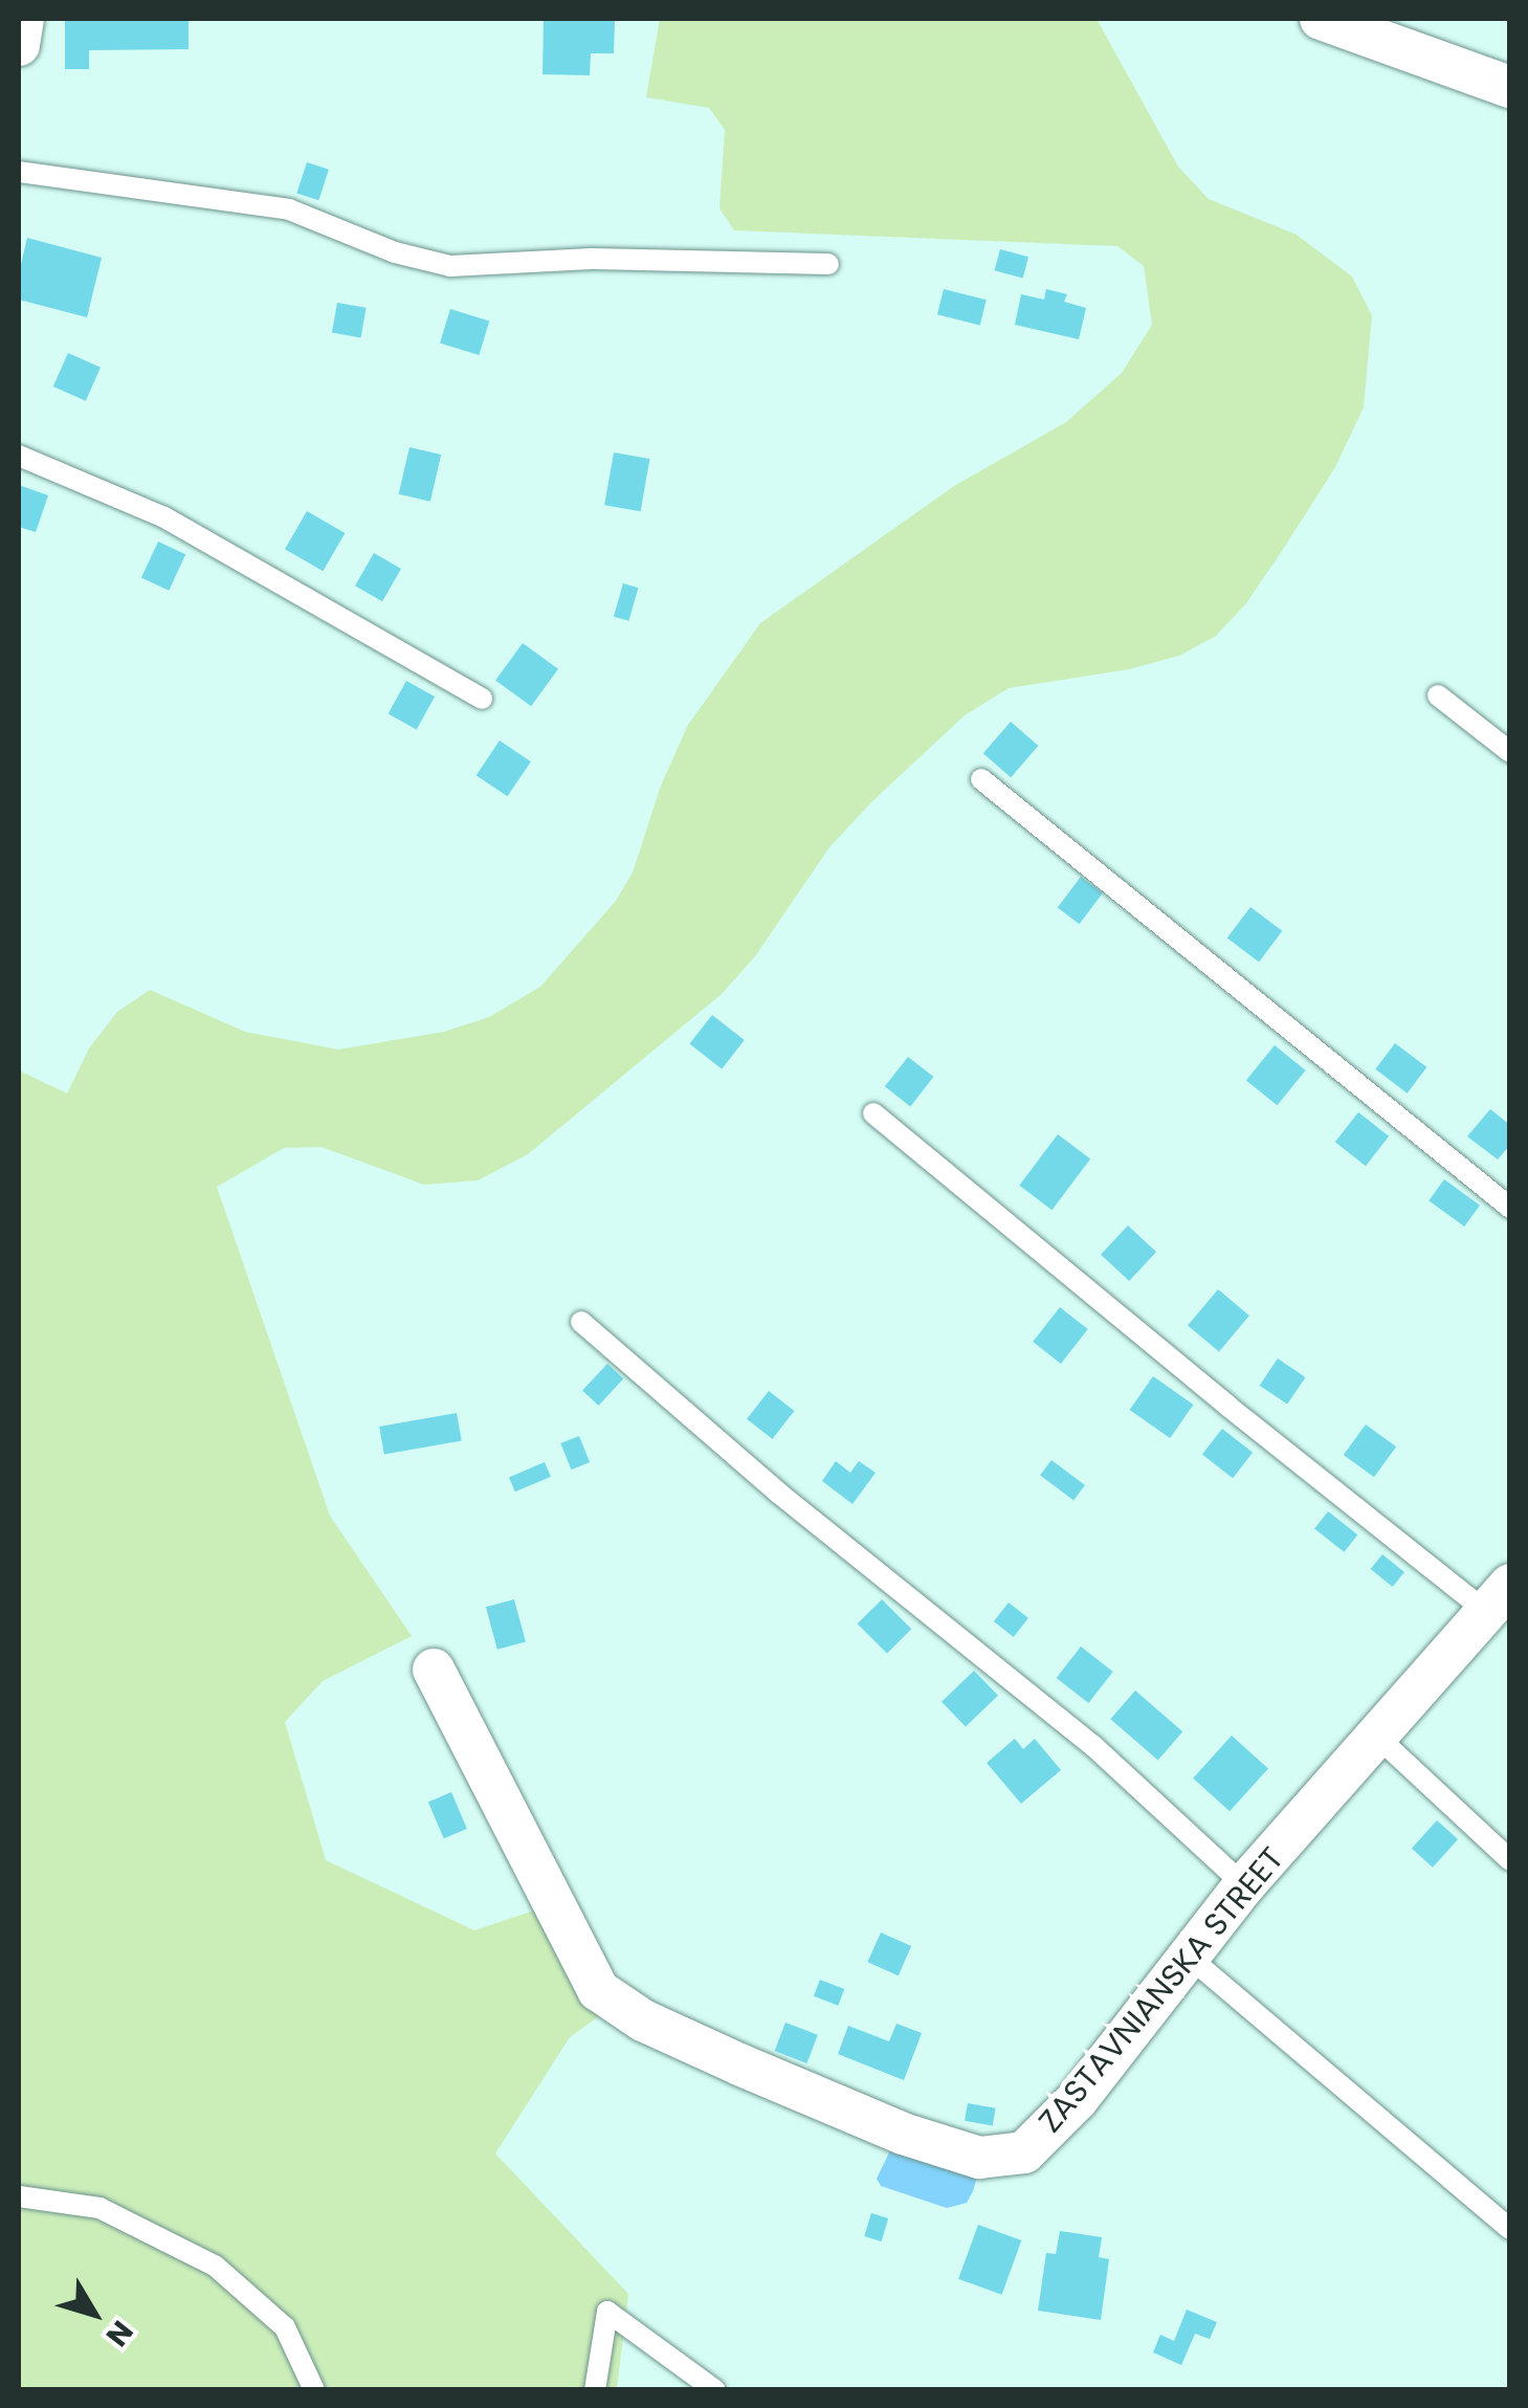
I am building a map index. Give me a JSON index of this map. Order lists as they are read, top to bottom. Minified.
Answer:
{"streets":{"street":["ZASTAVNIANSKA STREET"]},"north":"bottom right"}
